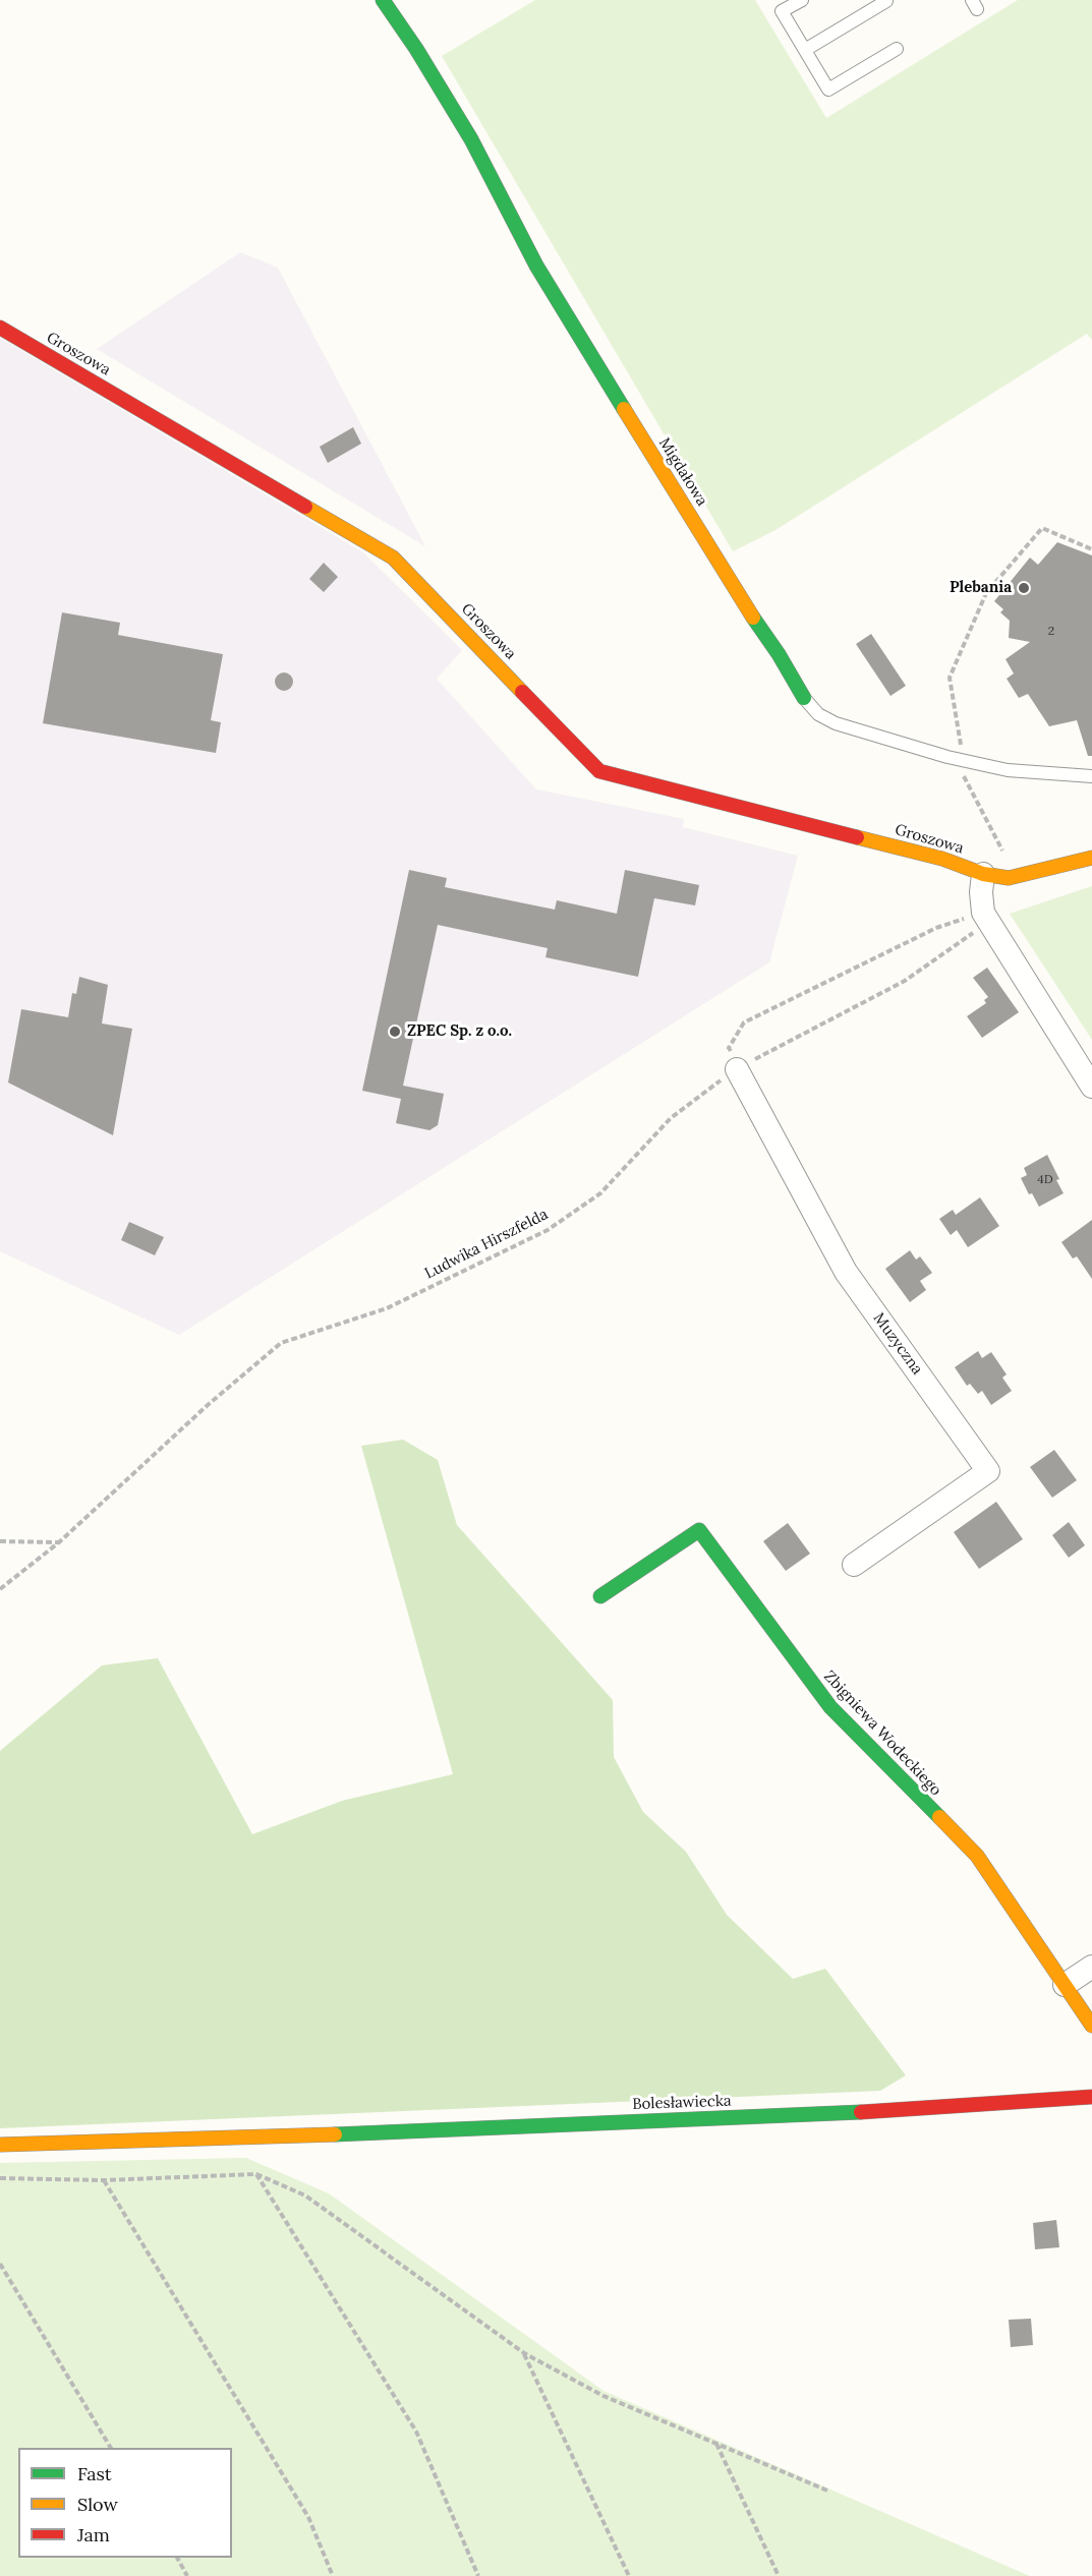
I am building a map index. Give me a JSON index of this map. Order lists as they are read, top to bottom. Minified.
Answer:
{"streets":{"street":["Groszowa","Migdałowa","Muzyczna","Zbigniewa Wodeckiego","Bolesławiecka"],"path":["Ludwika Hirszfelda"]},"crossings":[["Ludwika Hirszfelda","Muzyczna"]],"places":["Plebania","ZPEC Sp. z o.o."],"house_numbers":["2","4D"],"legend":["Fast","Slow","Jam"]}
